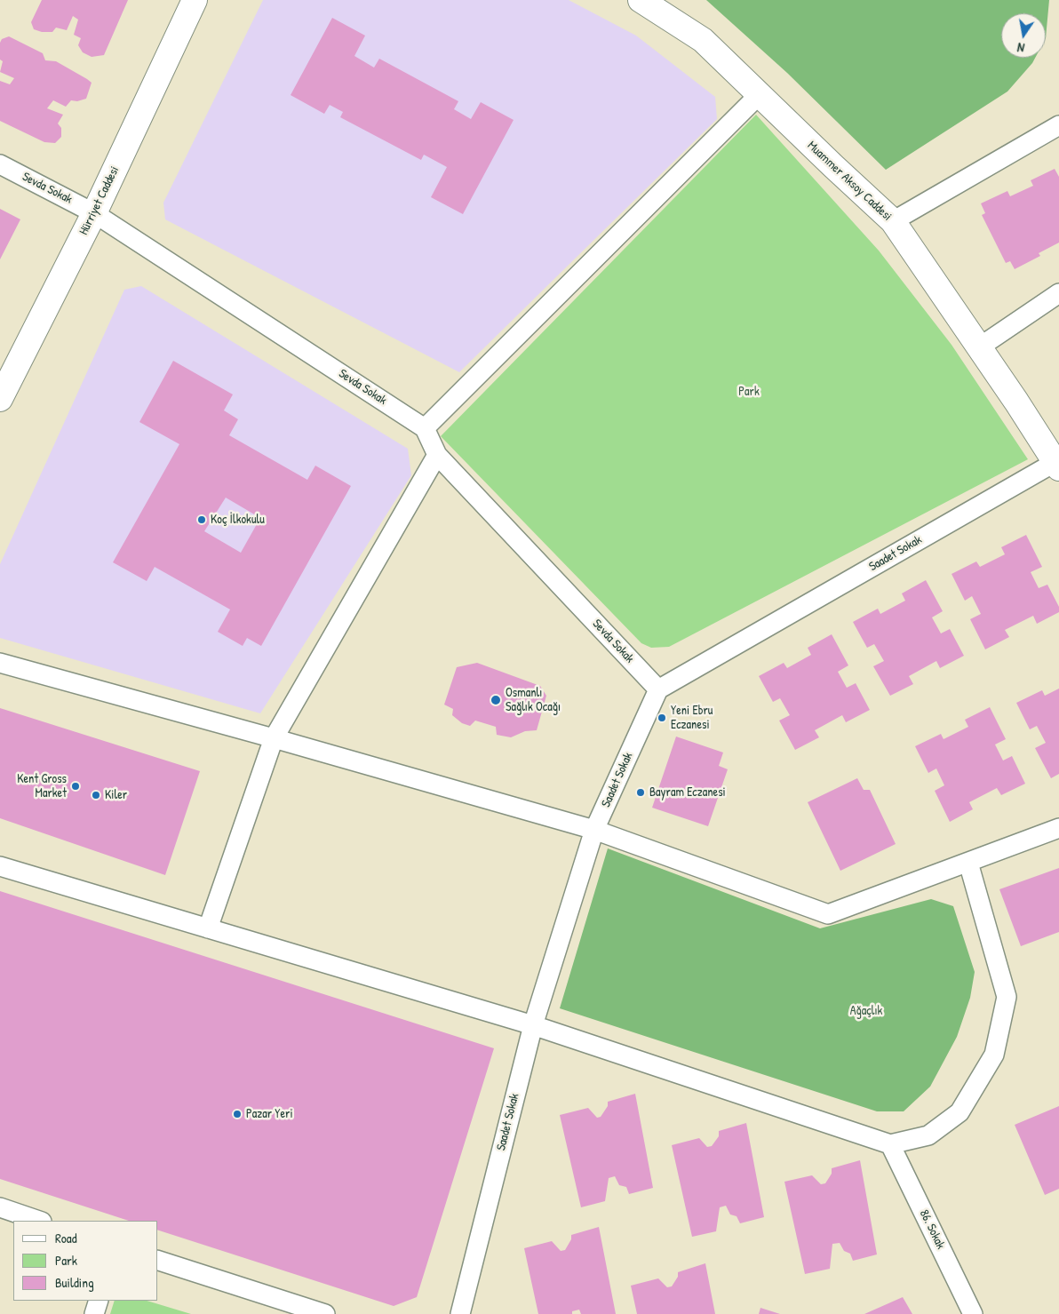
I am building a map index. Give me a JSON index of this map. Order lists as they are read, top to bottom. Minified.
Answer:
{"streets":{"main road":["Muammer Aksoy Caddesi","Hürriyet Caddesi"],"street":["Sevda Sokak","Saadet Sokak","86. Sokak"]},"crossings":[["Muammer Aksoy Caddesi","Saadet Sokak"],["Sevda Sokak","Hürriyet Caddesi"],["Sevda Sokak","Saadet Sokak"]],"parks":["Park","Ağaçlık"],"places":["Koç İlkokulu","Osmanlı Sağlık Ocağı","Yeni Ebru Eczanesi","Kent Gross Market","Bayram Eczanesi","Kiler","Pazar Yeri"],"legend":["Road","Park","Building"],"north":"bottom"}
